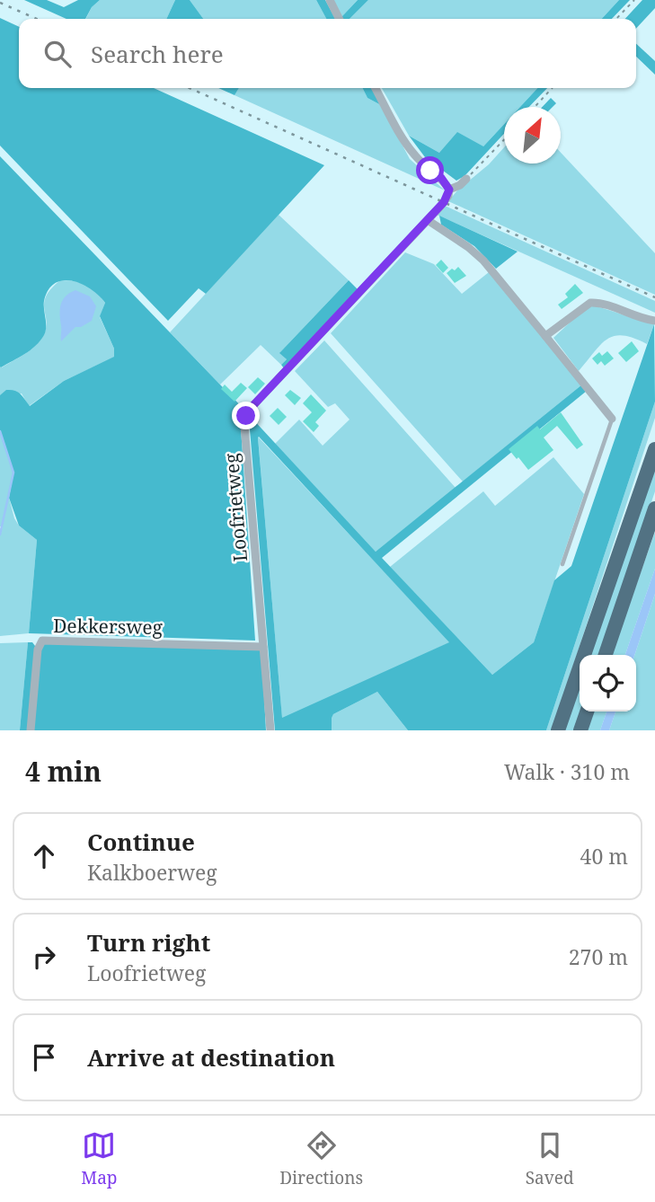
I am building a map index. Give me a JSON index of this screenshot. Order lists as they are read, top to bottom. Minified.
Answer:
{"streets":{"street":["Loofrietweg","Dekkersweg"]},"crossings":[["Loofrietweg","Dekkersweg"]],"north":"top right","page":{"search":"Search here","heading":["4 min","Walk · 310 m"],"list":[["Continue","Kalkboerweg","40 m"],["Turn right","Loofrietweg","270 m"],"Arrive at destination"],"nav":["Map","Directions","Saved"]}}
